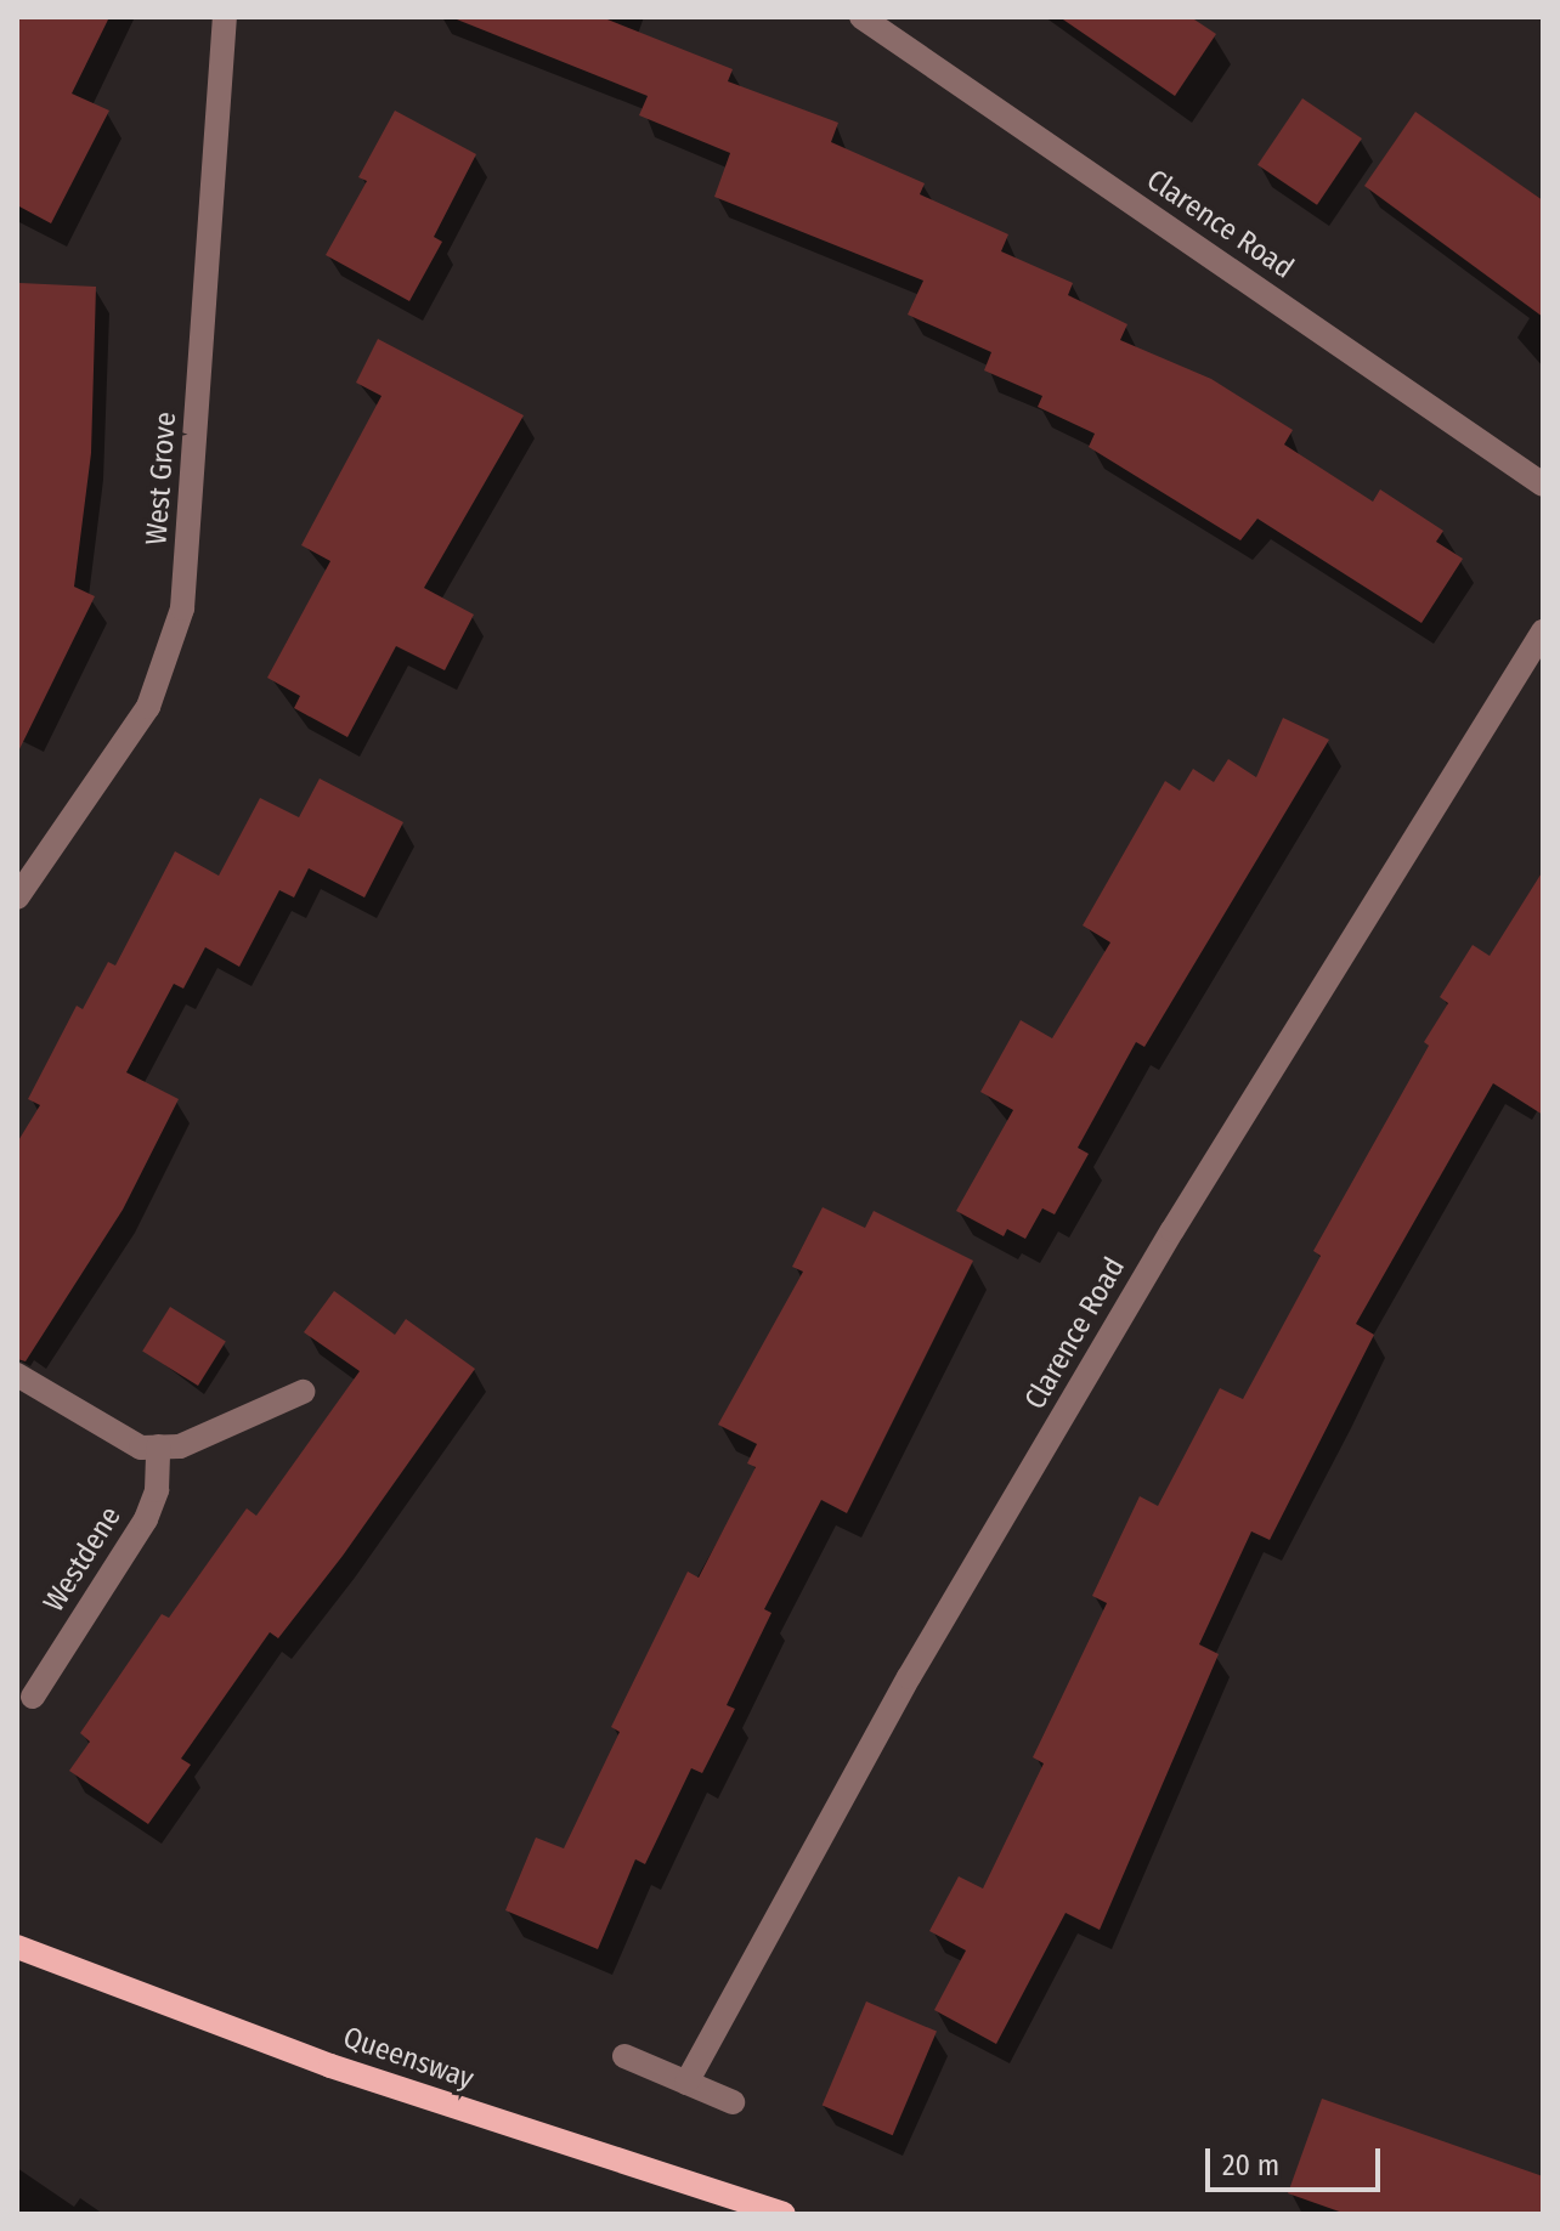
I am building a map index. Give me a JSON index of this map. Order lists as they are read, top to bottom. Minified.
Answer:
{"streets":{"main road":["Queensway"],"street":["Clarence Road","West Grove","Westdene"]},"scale_bar":"20 m"}
